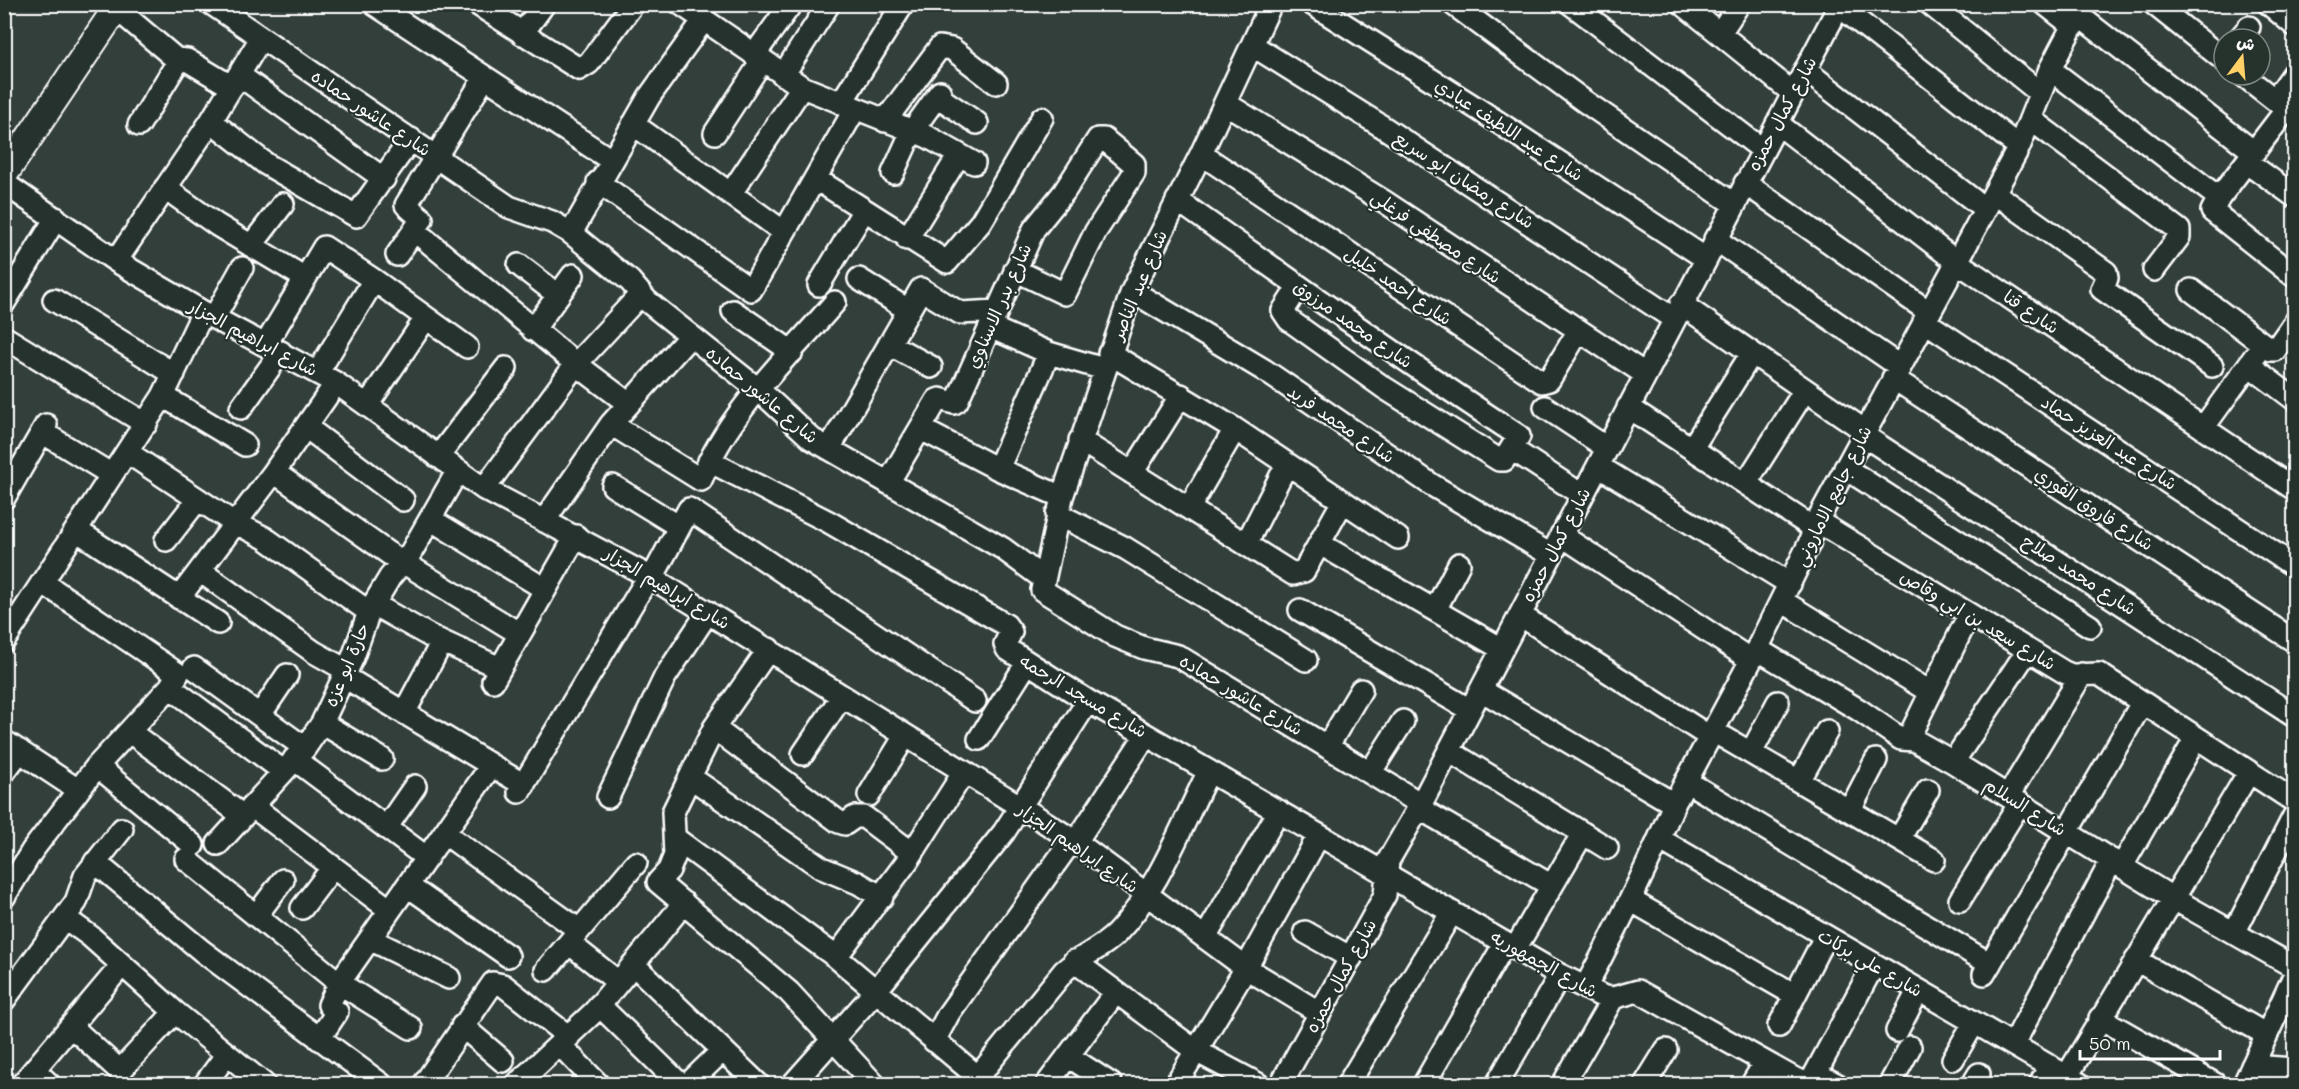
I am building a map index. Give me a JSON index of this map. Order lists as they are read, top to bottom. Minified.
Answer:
{"streets":{"street":["شارع عاشور حماده","شارع كمال حمزه","شارع عبد اللطيف عبادي","شارع رمضان ابو سريع","شارع مصطفي فرغلي","شارع عبد الناصر","شارع احمد خليل","شارع بدر الاسناوي","شارع قنا","شارع محمد مرزوق","شارع ابراهيم الجزار","شارع محمد فريد","شارع عبد العزيز حماد","شارع جامع الاماروني","شارع فاروق الفوري","شارع محمد صلاح","شارع سعد بن ابي وقاص","حارة ابو عزه","شارع مسجد الرحمه","شارع السلام","شارع علي بركات","شارع الجمهوريه"]},"crossings":[["شارع عاشور حماده","شارع كمال حمزه"],["شارع عاشور حماده","شارع عبد الناصر"],["شارع عاشور حماده","شارع بدر الاسناوي"],["شارع كمال حمزه","شارع عبد اللطيف عبادي"],["شارع كمال حمزه","شارع رمضان ابو سريع"],["شارع كمال حمزه","شارع مصطفي فرغلي"],["شارع كمال حمزه","شارع قنا"],["شارع كمال حمزه","شارع ابراهيم الجزار"],["شارع كمال حمزه","شارع محمد فريد"],["شارع كمال حمزه","شارع عبد العزيز حماد"],["شارع كمال حمزه","شارع فاروق الفوري"],["شارع كمال حمزه","شارع سعد بن ابي وقاص"],["شارع كمال حمزه","شارع مسجد الرحمه"],["شارع كمال حمزه","شارع السلام"],["شارع كمال حمزه","شارع الجمهوريه"],["شارع رمضان ابو سريع","شارع عبد الناصر"],["شارع رمضان ابو سريع","شارع محمد صلاح"],["شارع مصطفي فرغلي","شارع عبد الناصر"],["شارع مصطفي فرغلي","شارع احمد خليل"],["شارع عبد الناصر","شارع احمد خليل"],["شارع عبد الناصر","شارع محمد مرزوق"],["شارع عبد الناصر","شارع محمد فريد"],["شارع قنا","شارع جامع الاماروني"],["شارع ابراهيم الجزار","حارة ابو عزه"],["شارع عبد العزيز حماد","شارع جامع الاماروني"],["شارع جامع الاماروني","شارع فاروق الفوري"],["شارع جامع الاماروني","شارع محمد صلاح"],["شارع جامع الاماروني","شارع سعد بن ابي وقاص"],["شارع جامع الاماروني","شارع السلام"],["شارع جامع الاماروني","شارع علي بركات"],["شارع جامع الاماروني","شارع الجمهوريه"],["شارع مسجد الرحمه","شارع الجمهوريه"]],"scale_bar":"50 m","north":"top"}
